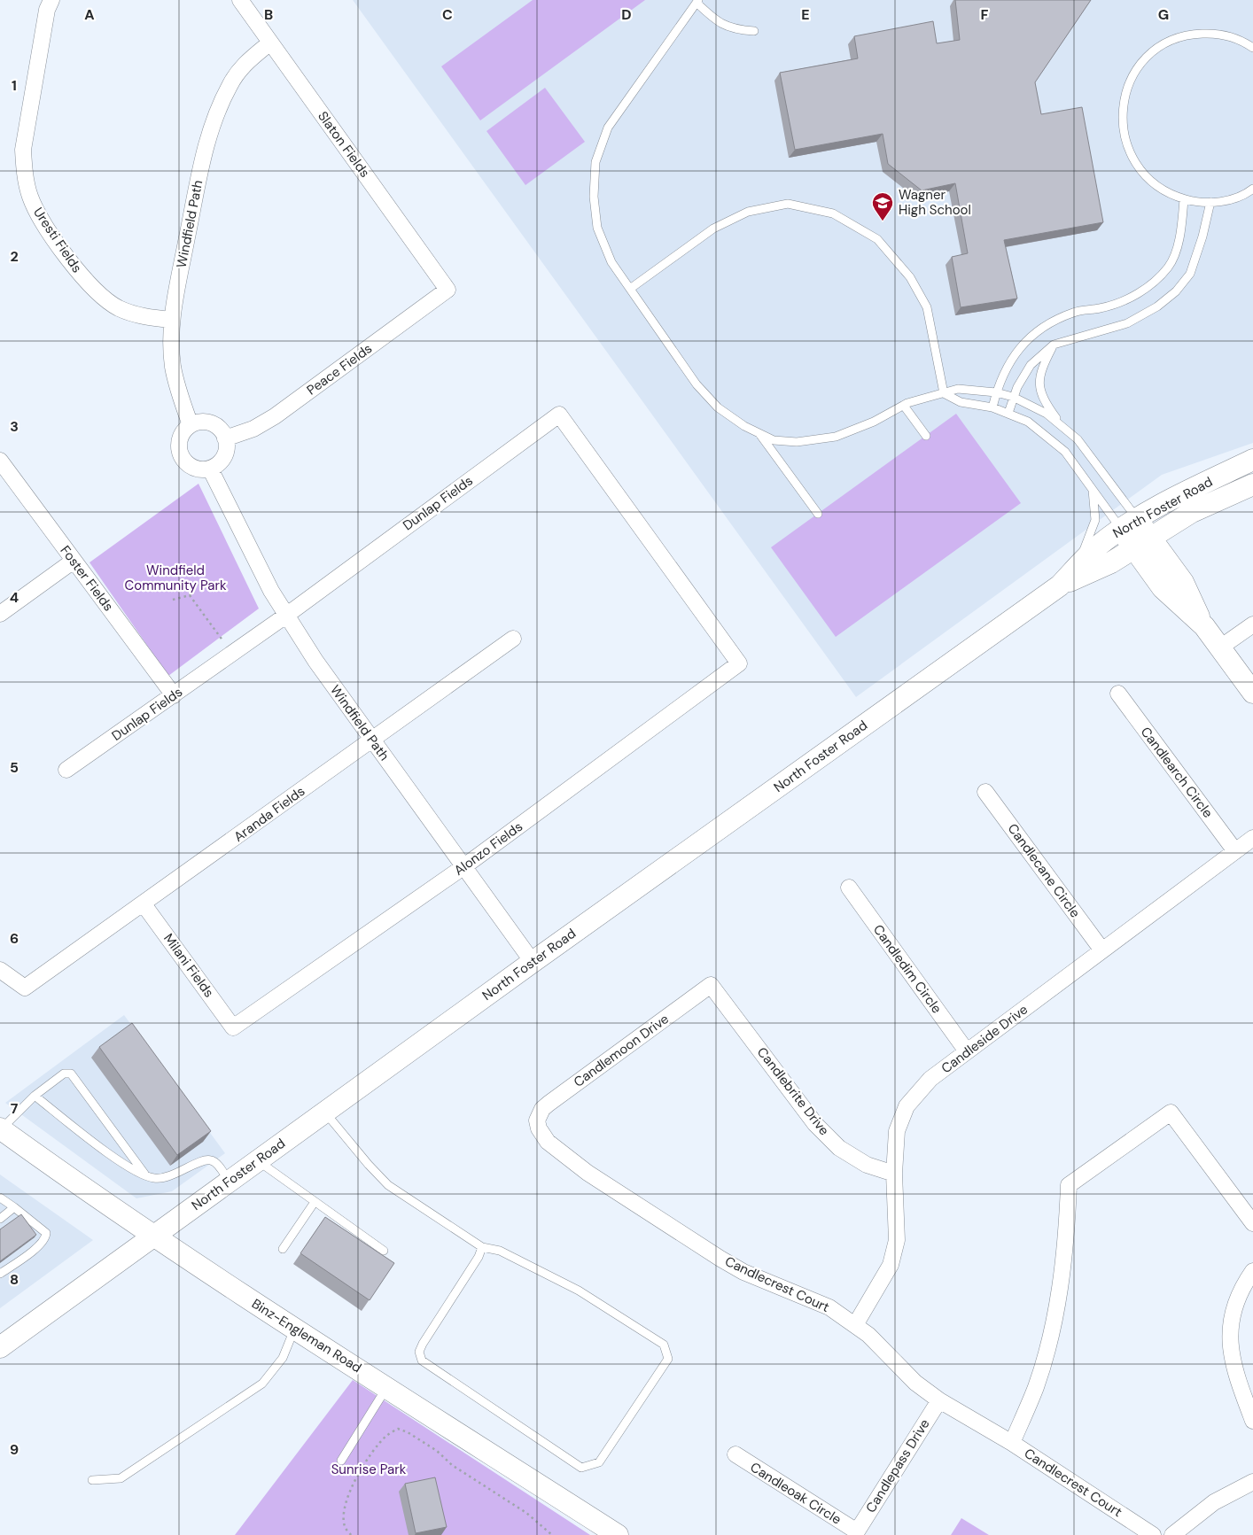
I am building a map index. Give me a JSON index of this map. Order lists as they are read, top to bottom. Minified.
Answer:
{"streets":{"main road":["North Foster Road","Binz-Engleman Road"],"street":["Slaton Fields","Windfield Path","Uresti Fields","Peace Fields","Dunlap Fields","Foster Fields","Candlearch Circle","Aranda Fields","Alonzo Fields","Candlecane Circle","Milani Fields","Candledim Circle","Candleside Drive","Candlemoon Drive","Candlebrite Drive","Candlecrest Court","Candlepass Drive","Candleoak Circle"]},"crossings":[["Slaton Fields","Windfield Path"],["Slaton Fields","Peace Fields"],["Windfield Path","Uresti Fields"],["Windfield Path","Peace Fields"],["Windfield Path","Dunlap Fields"],["Windfield Path","North Foster Road"],["Windfield Path","Aranda Fields"],["Windfield Path","Alonzo Fields"],["Dunlap Fields","Foster Fields"],["Dunlap Fields","Alonzo Fields"],["North Foster Road","Binz-Engleman Road"],["Candlearch Circle","Candleside Drive"],["Aranda Fields","Milani Fields"],["Alonzo Fields","Milani Fields"],["Candlecane Circle","Candleside Drive"],["Candledim Circle","Candleside Drive"],["Candleside Drive","Candlebrite Drive"],["Candleside Drive","Candlecrest Court"],["Candlemoon Drive","Candlebrite Drive"],["Candlemoon Drive","Candlecrest Court"],["Candlecrest Court","Candlepass Drive"],["Candlepass Drive","Candleoak Circle"]],"parks":["Windfield Community Park","Sunrise Park"],"places":{"school or university":["Wagner High School"]},"grid":{"columns":["A","B","C","D","E","F","G"],"rows":["1","2","3","4","5","6","7","8","9"]}}
